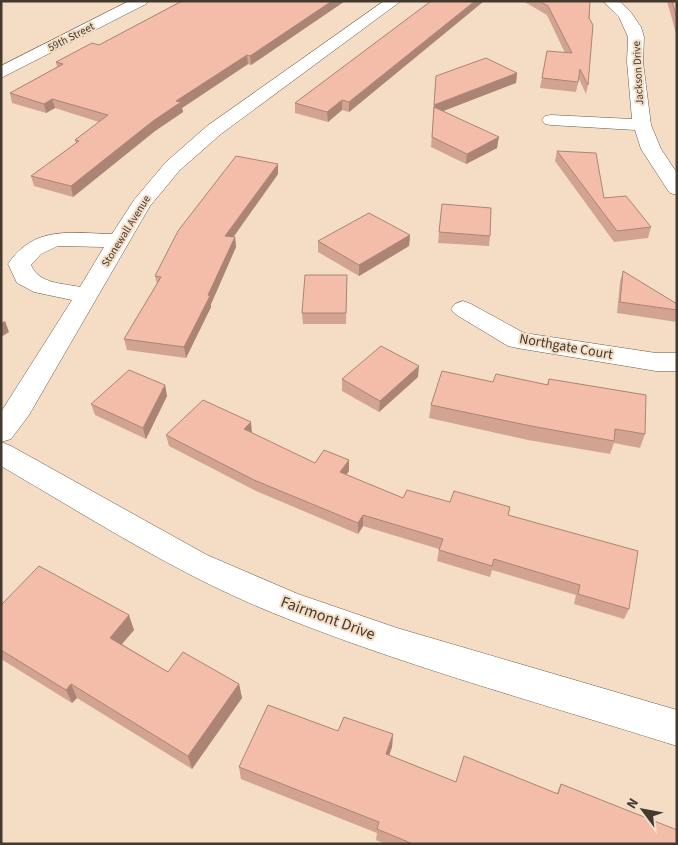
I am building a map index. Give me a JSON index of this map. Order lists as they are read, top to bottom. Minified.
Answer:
{"streets":{"street":["59th Street","Jackson Drive","Stonewall Avenue","Northgate Court","Fairmont Drive"]},"north":"top left"}
